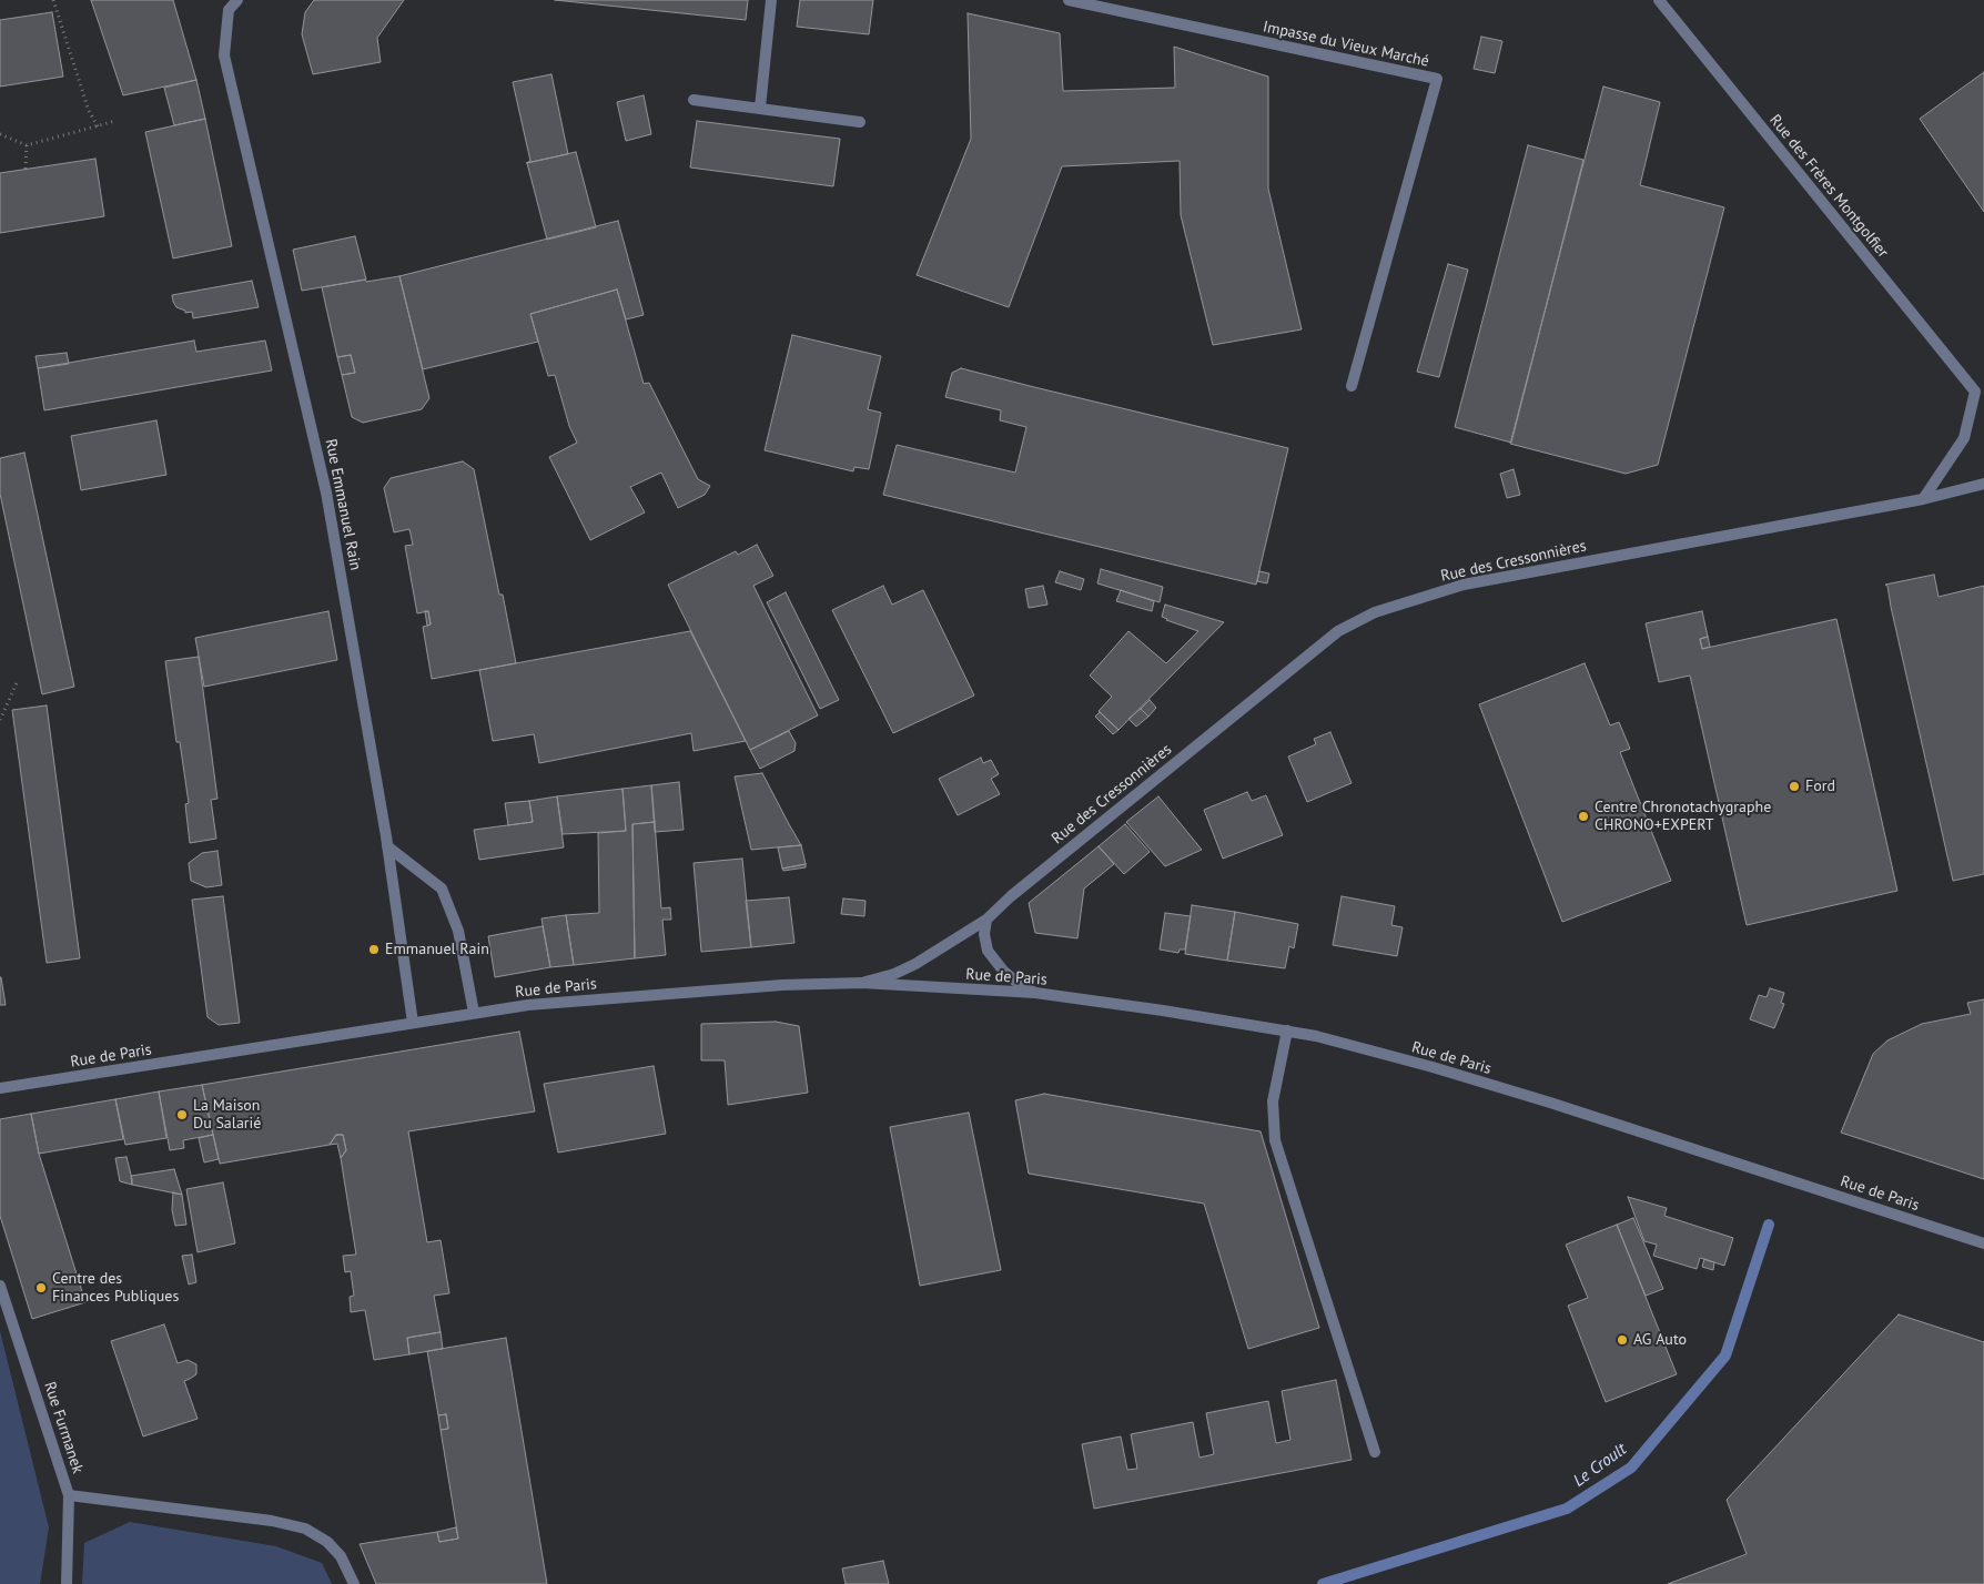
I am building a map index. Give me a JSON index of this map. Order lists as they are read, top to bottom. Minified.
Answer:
{"streets":{"street":["Impasse du Vieux Marché","Rue des Frères Montgolfier","Rue Emmanuel Rain","Rue des Cressonnières","Rue de Paris","Rue Furmanek"]},"crossings":[["Rue Emmanuel Rain","Rue de Paris"],["Rue des Cressonnières","Rue de Paris"]],"water":["Le Croult"],"places":["Ford","Centre Chronotachygraphe CHRONO+EXPERT","Emmanuel Rain","La Maison Du Salarié","Centre des Finances Publiques","AG Auto"]}
